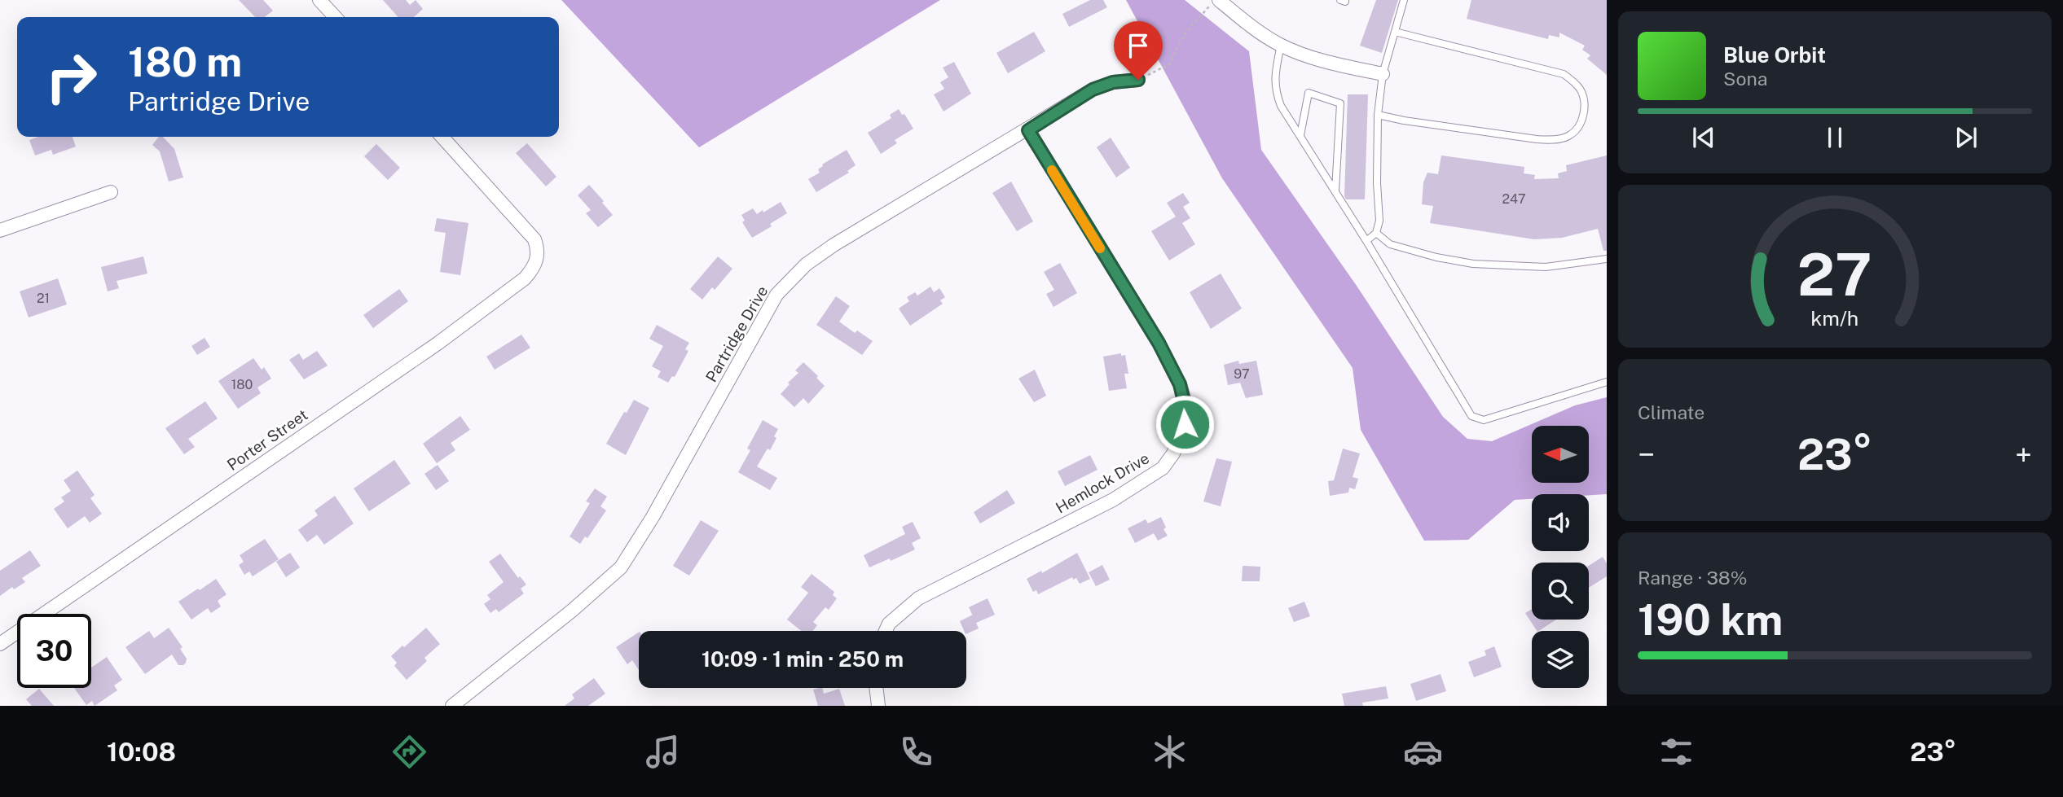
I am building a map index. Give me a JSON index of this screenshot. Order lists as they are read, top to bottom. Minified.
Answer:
{"streets":{"street":["Partridge Drive","Porter Street","Hemlock Drive"]},"crossings":[["Partridge Drive","Hemlock Drive"]],"house_numbers":["247","21","97","180"],"north":"left","page":{"turn":["180 m","Partridge Drive"],"song":["Blue Orbit","Sona"],"tile":["Climate",["Range · 38%","190 km"]],"heat":["−","23°","+"],"limit":"30","trip":"10:09 · 1 min · 250 m","tabs":["10:08","23°"],"gauge":["27","km/h"]}}
